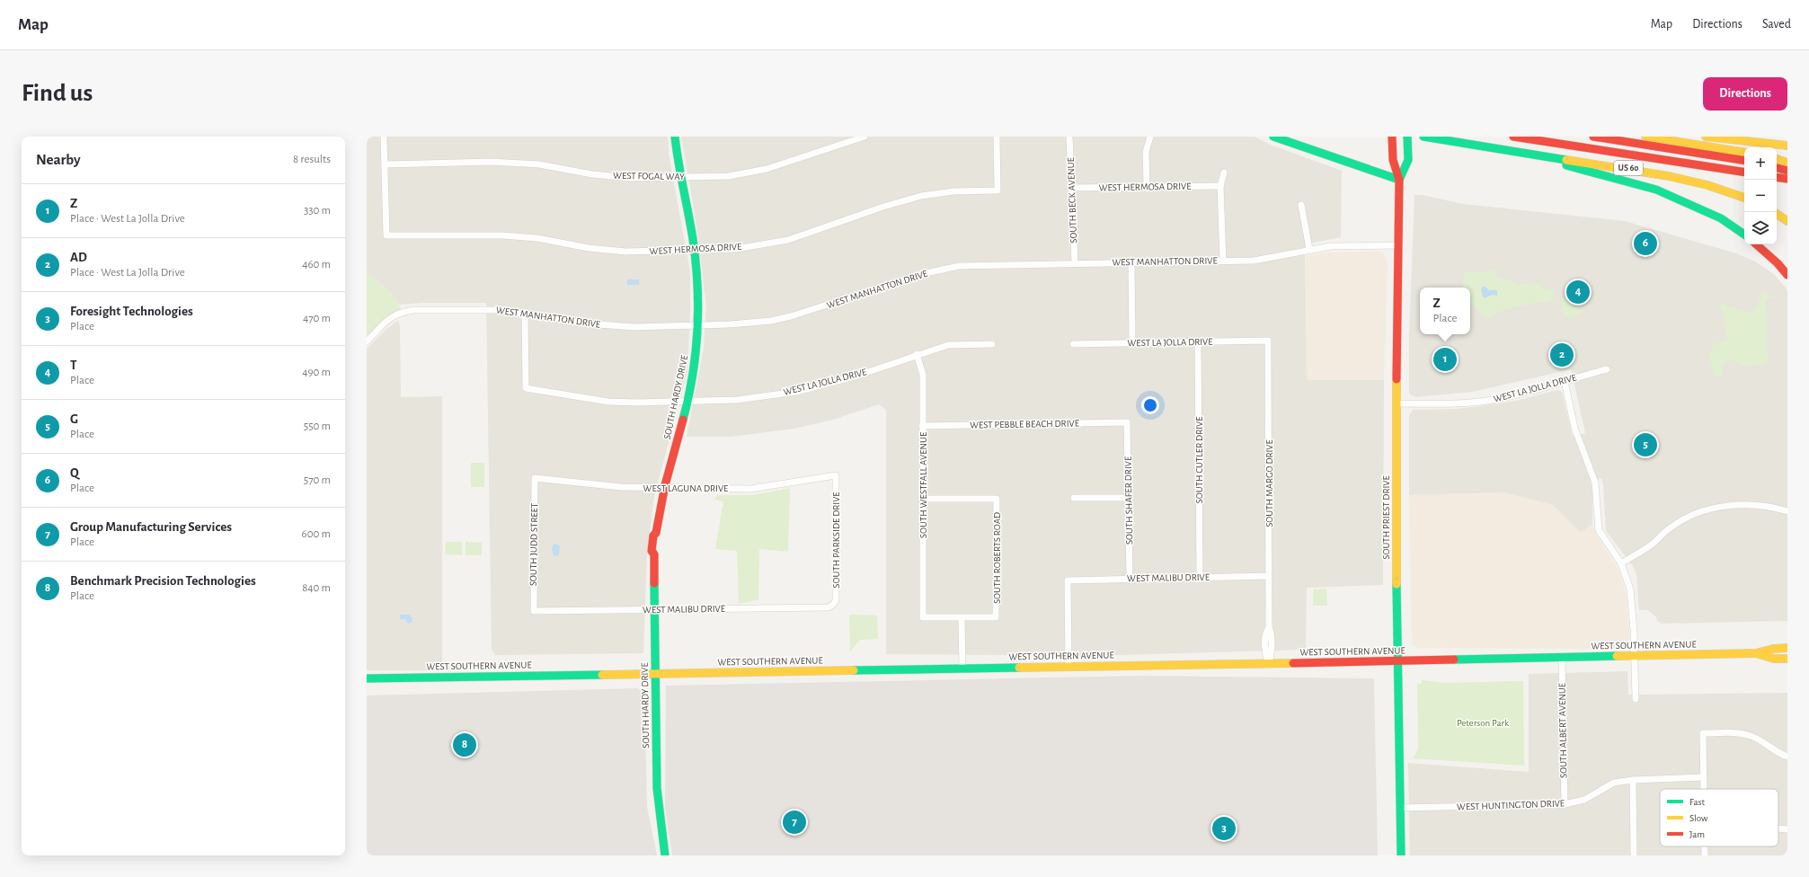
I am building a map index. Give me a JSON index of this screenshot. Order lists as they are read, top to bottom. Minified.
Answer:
{"streets":{"main road":["US 60","SOUTH HARDY DRIVE","SOUTH PRIEST DRIVE","WEST SOUTHERN AVENUE"],"street":["WEST FOGAL WAY","WEST HERMOSA DRIVE","SOUTH BECK AVENUE","WEST MANHATTON DRIVE","WEST LA JOLLA DRIVE","WEST PEBBLE BEACH DRIVE","SOUTH CUTLER DRIVE","SOUTH MARGO DRIVE","SOUTH WESTFALL AVENUE","WEST LAGUNA DRIVE","SOUTH SHAFER DRIVE","SOUTH PARKSIDE DRIVE","SOUTH JUDD STREET","SOUTH ROBERTS ROAD","WEST MALIBU DRIVE","SOUTH ALBERT AVENUE","WEST HUNTINGTON DRIVE"]},"crossings":[["WEST FOGAL WAY","WEST HERMOSA DRIVE"],["WEST FOGAL WAY","SOUTH HARDY DRIVE"],["WEST HERMOSA DRIVE","SOUTH BECK AVENUE"],["WEST HERMOSA DRIVE","SOUTH HARDY DRIVE"],["SOUTH BECK AVENUE","WEST MANHATTON DRIVE"],["WEST MANHATTON DRIVE","WEST LA JOLLA DRIVE"],["WEST MANHATTON DRIVE","SOUTH HARDY DRIVE"],["WEST MANHATTON DRIVE","SOUTH PRIEST DRIVE"],["WEST LA JOLLA DRIVE","SOUTH HARDY DRIVE"],["WEST LA JOLLA DRIVE","SOUTH CUTLER DRIVE"],["WEST LA JOLLA DRIVE","SOUTH MARGO DRIVE"],["WEST LA JOLLA DRIVE","SOUTH WESTFALL AVENUE"],["WEST LA JOLLA DRIVE","SOUTH PRIEST DRIVE"],["SOUTH HARDY DRIVE","WEST LAGUNA DRIVE"],["SOUTH HARDY DRIVE","WEST MALIBU DRIVE"],["SOUTH HARDY DRIVE","WEST SOUTHERN AVENUE"],["WEST PEBBLE BEACH DRIVE","SOUTH WESTFALL AVENUE"],["WEST PEBBLE BEACH DRIVE","SOUTH SHAFER DRIVE"],["SOUTH CUTLER DRIVE","WEST MALIBU DRIVE"],["SOUTH MARGO DRIVE","WEST MALIBU DRIVE"],["SOUTH MARGO DRIVE","WEST SOUTHERN AVENUE"],["SOUTH WESTFALL AVENUE","SOUTH ROBERTS ROAD"],["WEST LAGUNA DRIVE","SOUTH PARKSIDE DRIVE"],["WEST LAGUNA DRIVE","SOUTH JUDD STREET"],["SOUTH SHAFER DRIVE","WEST MALIBU DRIVE"],["SOUTH PRIEST DRIVE","WEST SOUTHERN AVENUE"],["SOUTH PRIEST DRIVE","WEST HUNTINGTON DRIVE"],["SOUTH PARKSIDE DRIVE","WEST MALIBU DRIVE"],["SOUTH JUDD STREET","WEST MALIBU DRIVE"],["WEST MALIBU DRIVE","WEST SOUTHERN AVENUE"],["WEST SOUTHERN AVENUE","SOUTH ALBERT AVENUE"],["SOUTH ALBERT AVENUE","WEST HUNTINGTON DRIVE"]],"parks":["Peterson Park"],"legend":["Fast","Slow","Jam"],"page":{"header":"Map","nav":["Map","Directions","Saved"],"buttons":"Directions","title":"Find us","heading":["Nearby","8 results"],"map_buttons":["+","−"],"list":[{"mark":"1","name":"Z","note":"Place · West La Jolla Drive","value":"330 m"},{"mark":"2","name":"AD","note":"Place · West La Jolla Drive","value":"460 m"},{"mark":"3","name":"Foresight Technologies","note":"Place","value":"470 m"},{"mark":"4","name":"T","note":"Place","value":"490 m"},{"mark":"5","name":"G","note":"Place","value":"550 m"},{"mark":"6","name":"Q","note":"Place","value":"570 m"},{"mark":"7","name":"Group Manufacturing Services","note":"Place","value":"600 m"},{"mark":"8","name":"Benchmark Precision Technologies","note":"Place","value":"840 m"}],"pins":["6","4","2","1","5","8","7","3"],"popup":["Z","Place"]}}
